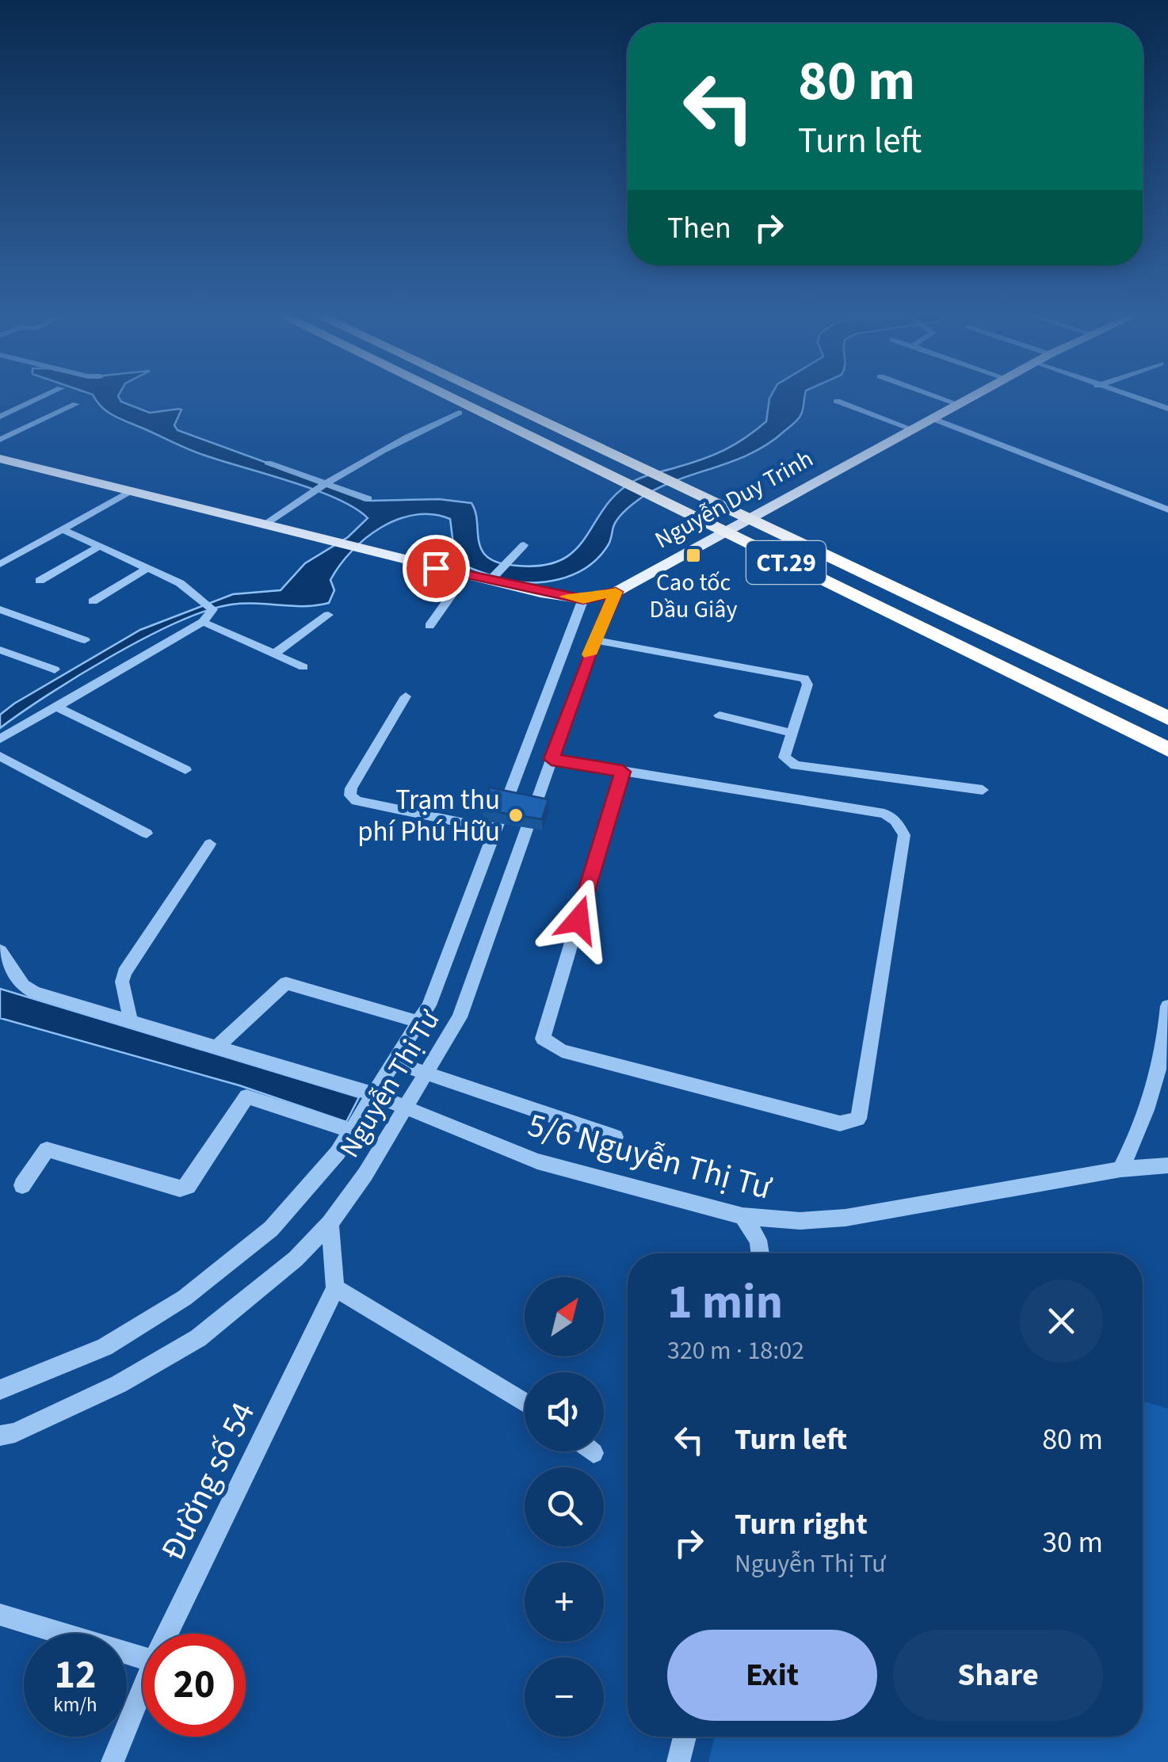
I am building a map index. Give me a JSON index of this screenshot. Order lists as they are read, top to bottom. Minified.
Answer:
{"streets":{"highway":["CT.29"],"main road":["Nguyễn Duy Trinh"],"street":["Nguyễn Thị Tư","5/6 Nguyễn Thị Tư","Đường số 54"]},"crossings":[["Nguyễn Duy Trinh","Nguyễn Thị Tư"],["Nguyễn Thị Tư","5/6 Nguyễn Thị Tư"]],"places":{"transit":["Cao tốc Dầu Giây"],"other":["Trạm thu phí Phú Hữu"]},"north":"top right","page":{"turn":["80 m","Turn left"],"then":"Then","heading":["1 min","320 m · 18:02"],"map_buttons":["+","−"],"list":[{"name":"Turn left","value":"80 m"},{"name":"Turn right","note":"Nguyễn Thị Tư","value":"30 m"}],"buttons":["Exit","Share"],"speed":"12 km/h","limit":"20"}}
